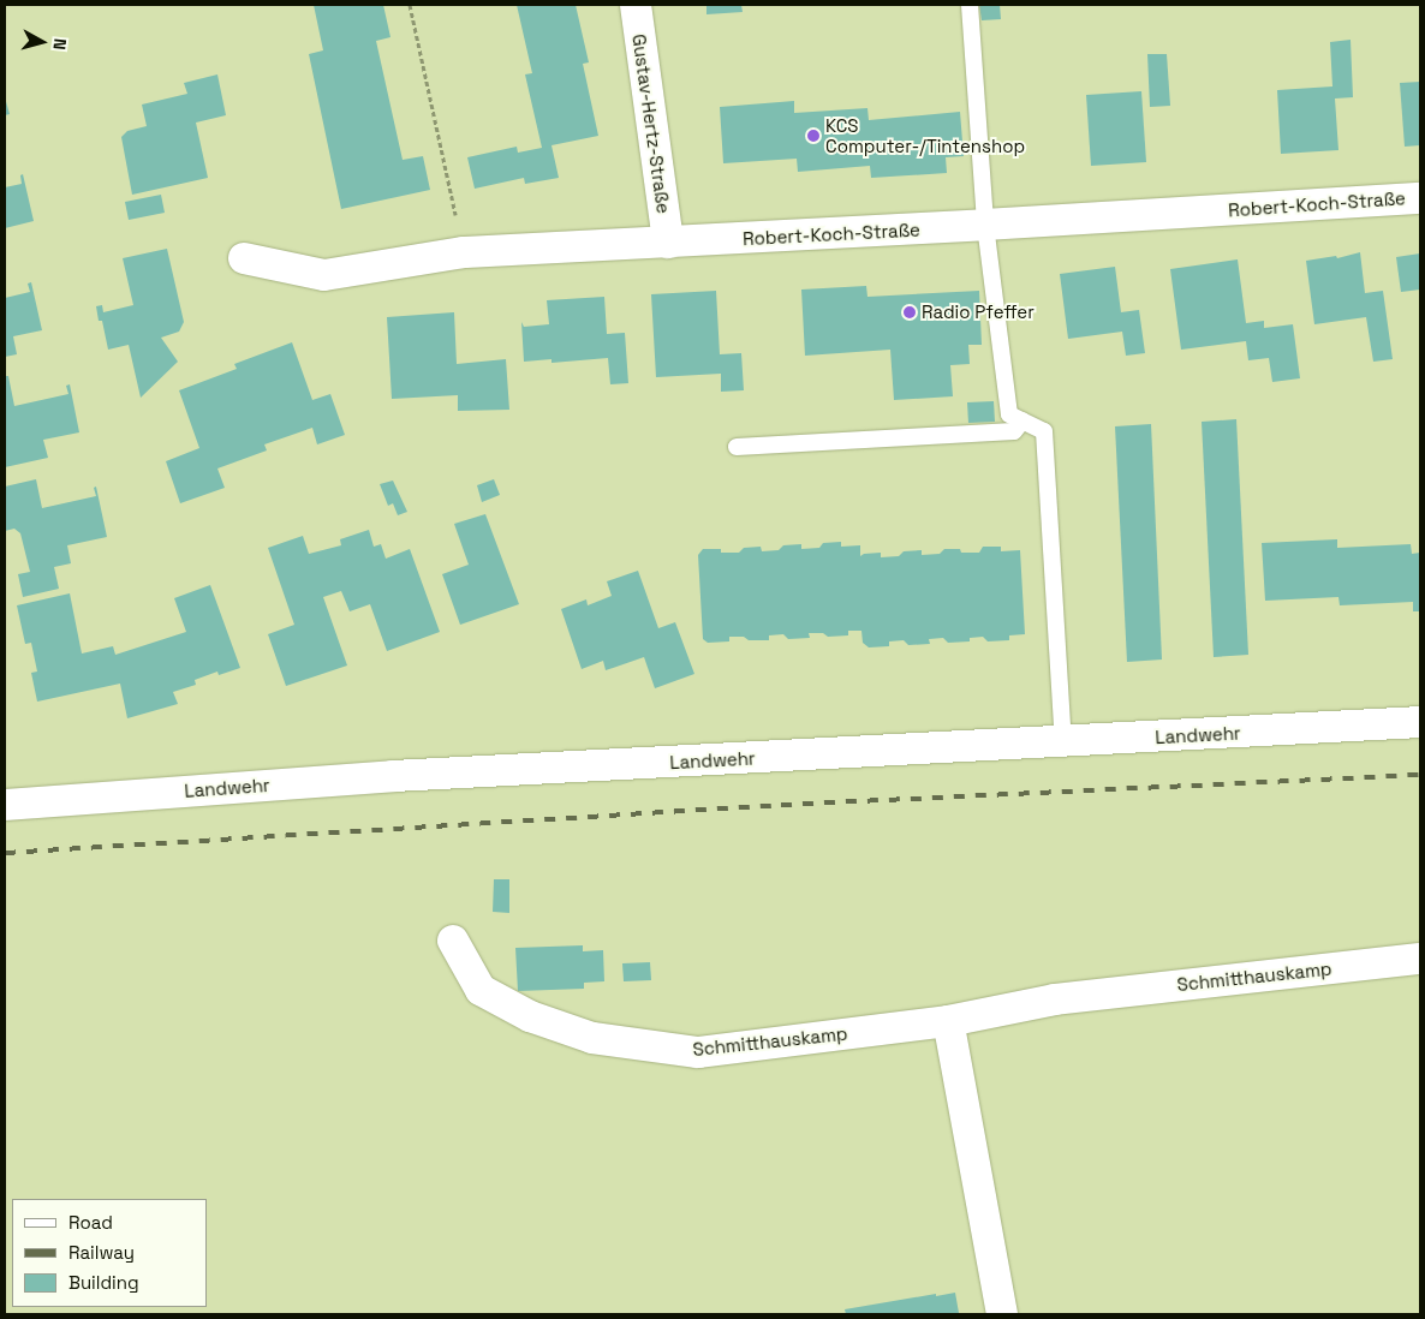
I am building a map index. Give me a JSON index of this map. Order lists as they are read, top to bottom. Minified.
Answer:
{"streets":{"street":["Gustav-Hertz-Straße","Robert-Koch-Straße","Landwehr","Schmitthauskamp"]},"crossings":[["Gustav-Hertz-Straße","Robert-Koch-Straße"]],"places":["KCS Computer-/Tintenshop","Radio Pfeffer"],"legend":["Road","Railway","Building"],"north":"right"}
